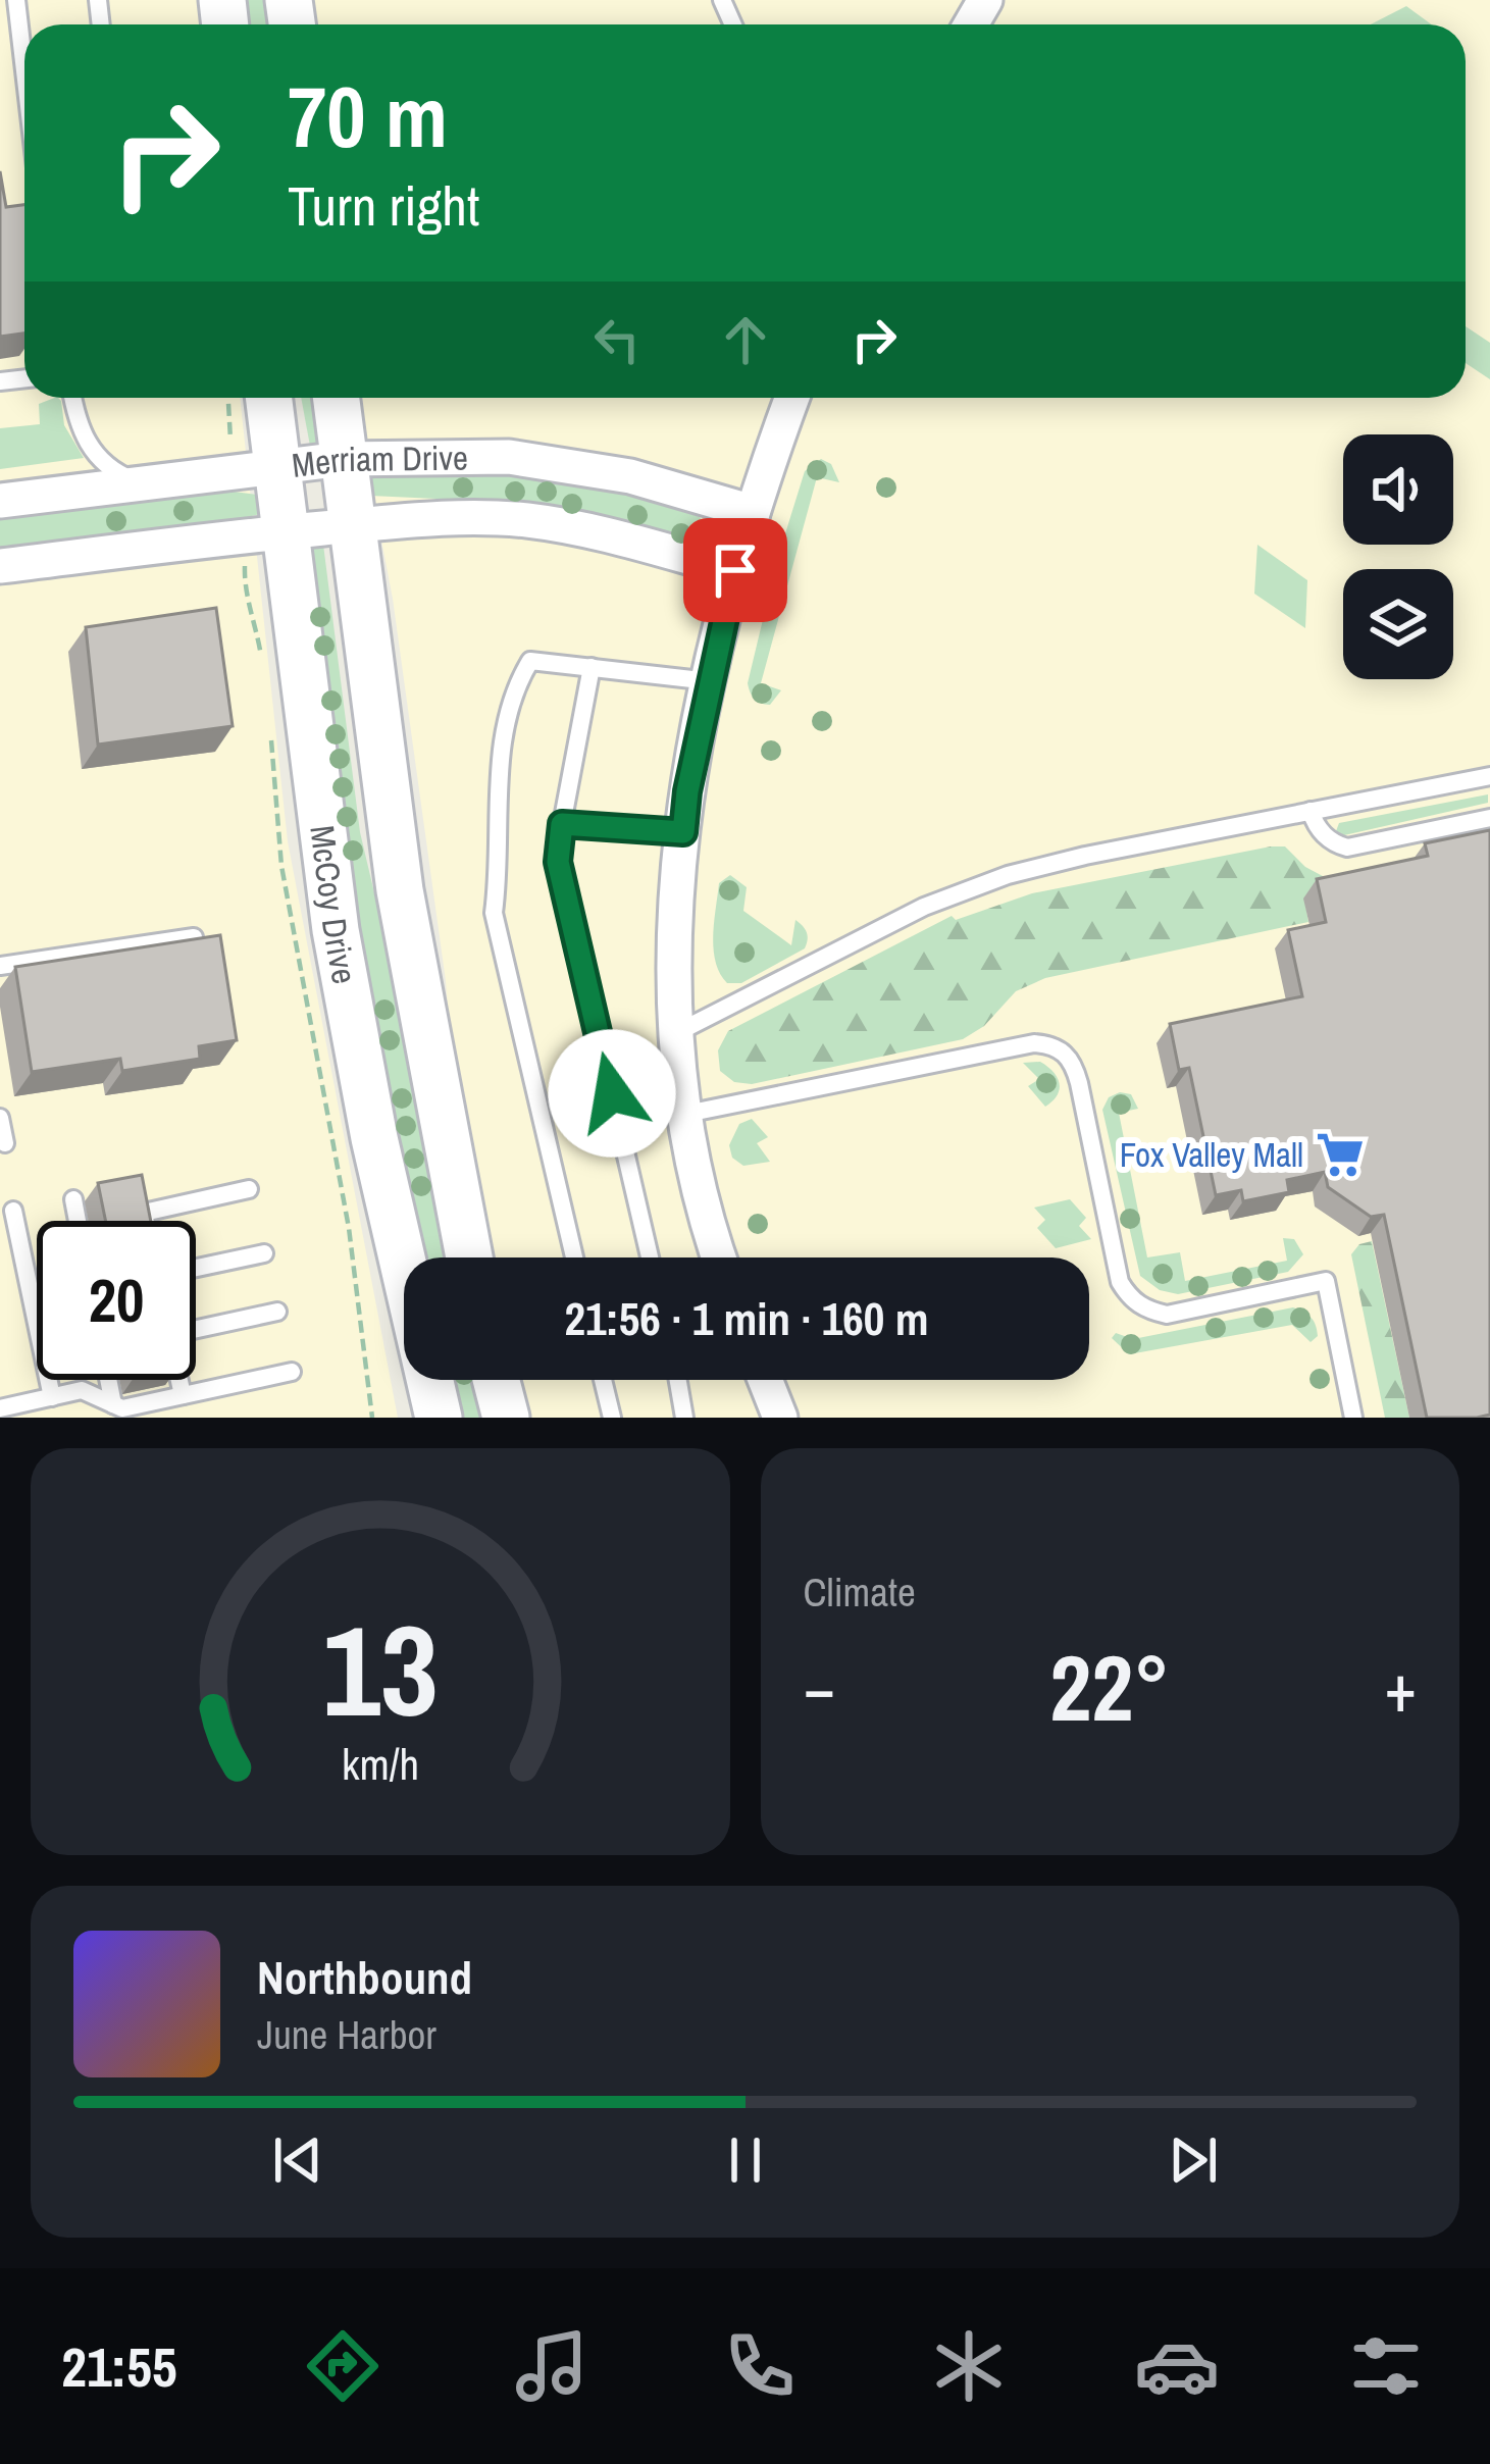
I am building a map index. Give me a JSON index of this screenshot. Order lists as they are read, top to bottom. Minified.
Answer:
{"streets":{"street":["Merriam Drive","McCoy Drive"]},"crossings":[["Merriam Drive","McCoy Drive"]],"places":{"supermarket":["Fox Valley Mall"]},"page":{"turn":["70 m","Turn right"],"limit":"20","trip":"21:56 · 1 min · 160 m","tile":"Climate","heat":["−","22°","+"],"song":["Northbound","June Harbor"],"tabs":"21:55","gauge":["13","km/h"]}}
